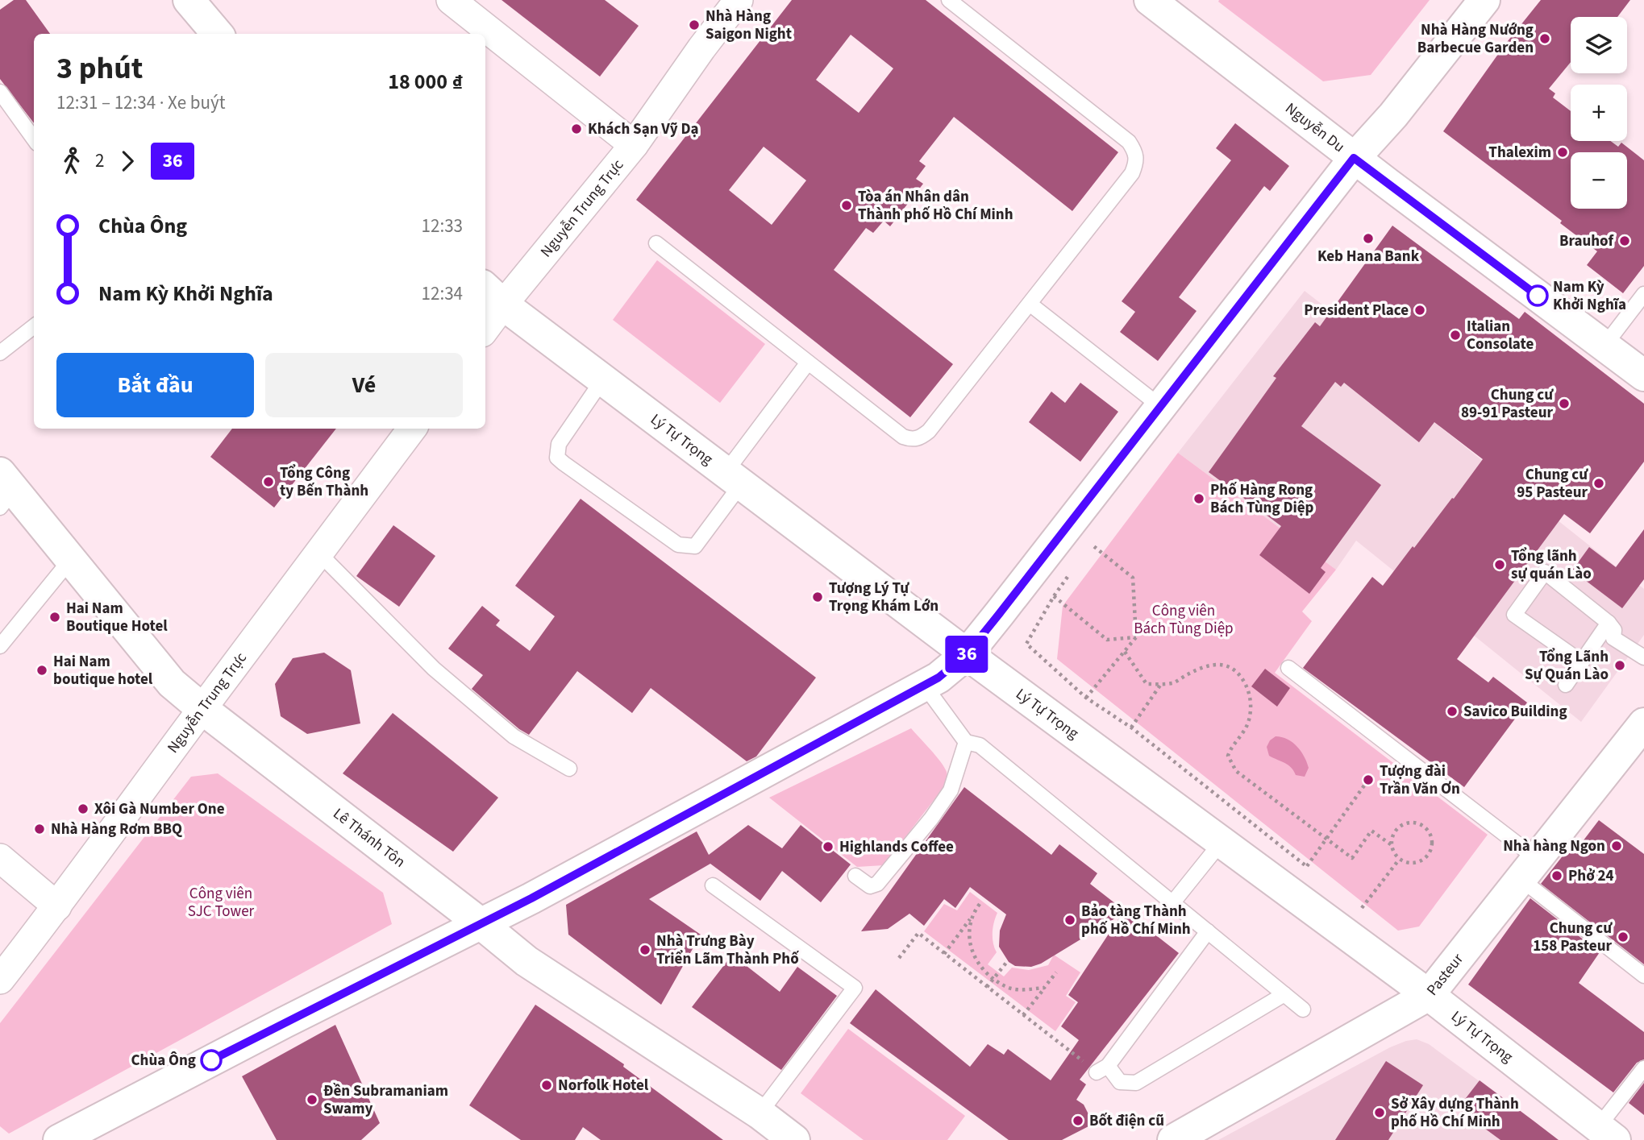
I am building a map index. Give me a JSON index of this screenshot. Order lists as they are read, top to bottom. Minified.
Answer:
{"streets":{"street":["Nguyễn Du","Nguyễn Trung Trực","Lý Tự Trọng","Lê Thánh Tôn","Pasteur"]},"crossings":[["Nguyễn Trung Trực","Lý Tự Trọng"],["Nguyễn Trung Trực","Lê Thánh Tôn"],["Lý Tự Trọng","Pasteur"]],"parks":["Công viên Bách Tùng Diệp","Công viên SJC Tower"],"places":["Nhà Hàng Saigon Night","Nhà Hàng Nướng Barbecue Garden","Khách Sạn Vỹ Dạ","Thalexim","Tòa án Nhân dân Thành phố Hồ Chí Minh","Keb Hana Bank","Brauhof","Nam Kỳ Khởi Nghĩa","President Place","Italian Consolate","Chung cư 89-91 Pasteur","Tổng Công ty Bến Thành","Chung cư 95 Pasteur","Phố Hàng Rong Bách Tùng Diệp","Tổng lãnh sự quán Lào","Tượng Lý Tự Trọng Khám Lớn","Hai Nam Boutique Hotel","Tổng Lãnh Sự Quán Lào","Hai Nam boutique hotel","Savico Building","Tượng đài Trần Văn Ơn","Xôi Gà Number One","Nhà Hàng Rơm BBQ","Nhà hàng Ngon","Highlands Coffee","Phở 24","Bảo tàng Thành phố Hồ Chí Minh","Chung cư 158 Pasteur","Nhà Trưng Bày Triển Lãm Thành Phố","Chùa Ông","Norfolk Hotel","Đền Subramaniam Swamy","Sở Xây dựng Thành phố Hồ Chí Minh","Bốt điện cũ"],"lines":["bus line 36"],"page":{"on_map":"36","map_buttons":["+","−"],"heading":["3 phút","12:31 – 12:34 · Xe buýt","18 000 ₫"],"legs":["2","36"],"list":[{"name":"Chùa Ông","value":"12:33"},{"name":"Nam Kỳ Khởi Nghĩa","value":"12:34"}],"buttons":["Bắt đầu","Vé"]}}
